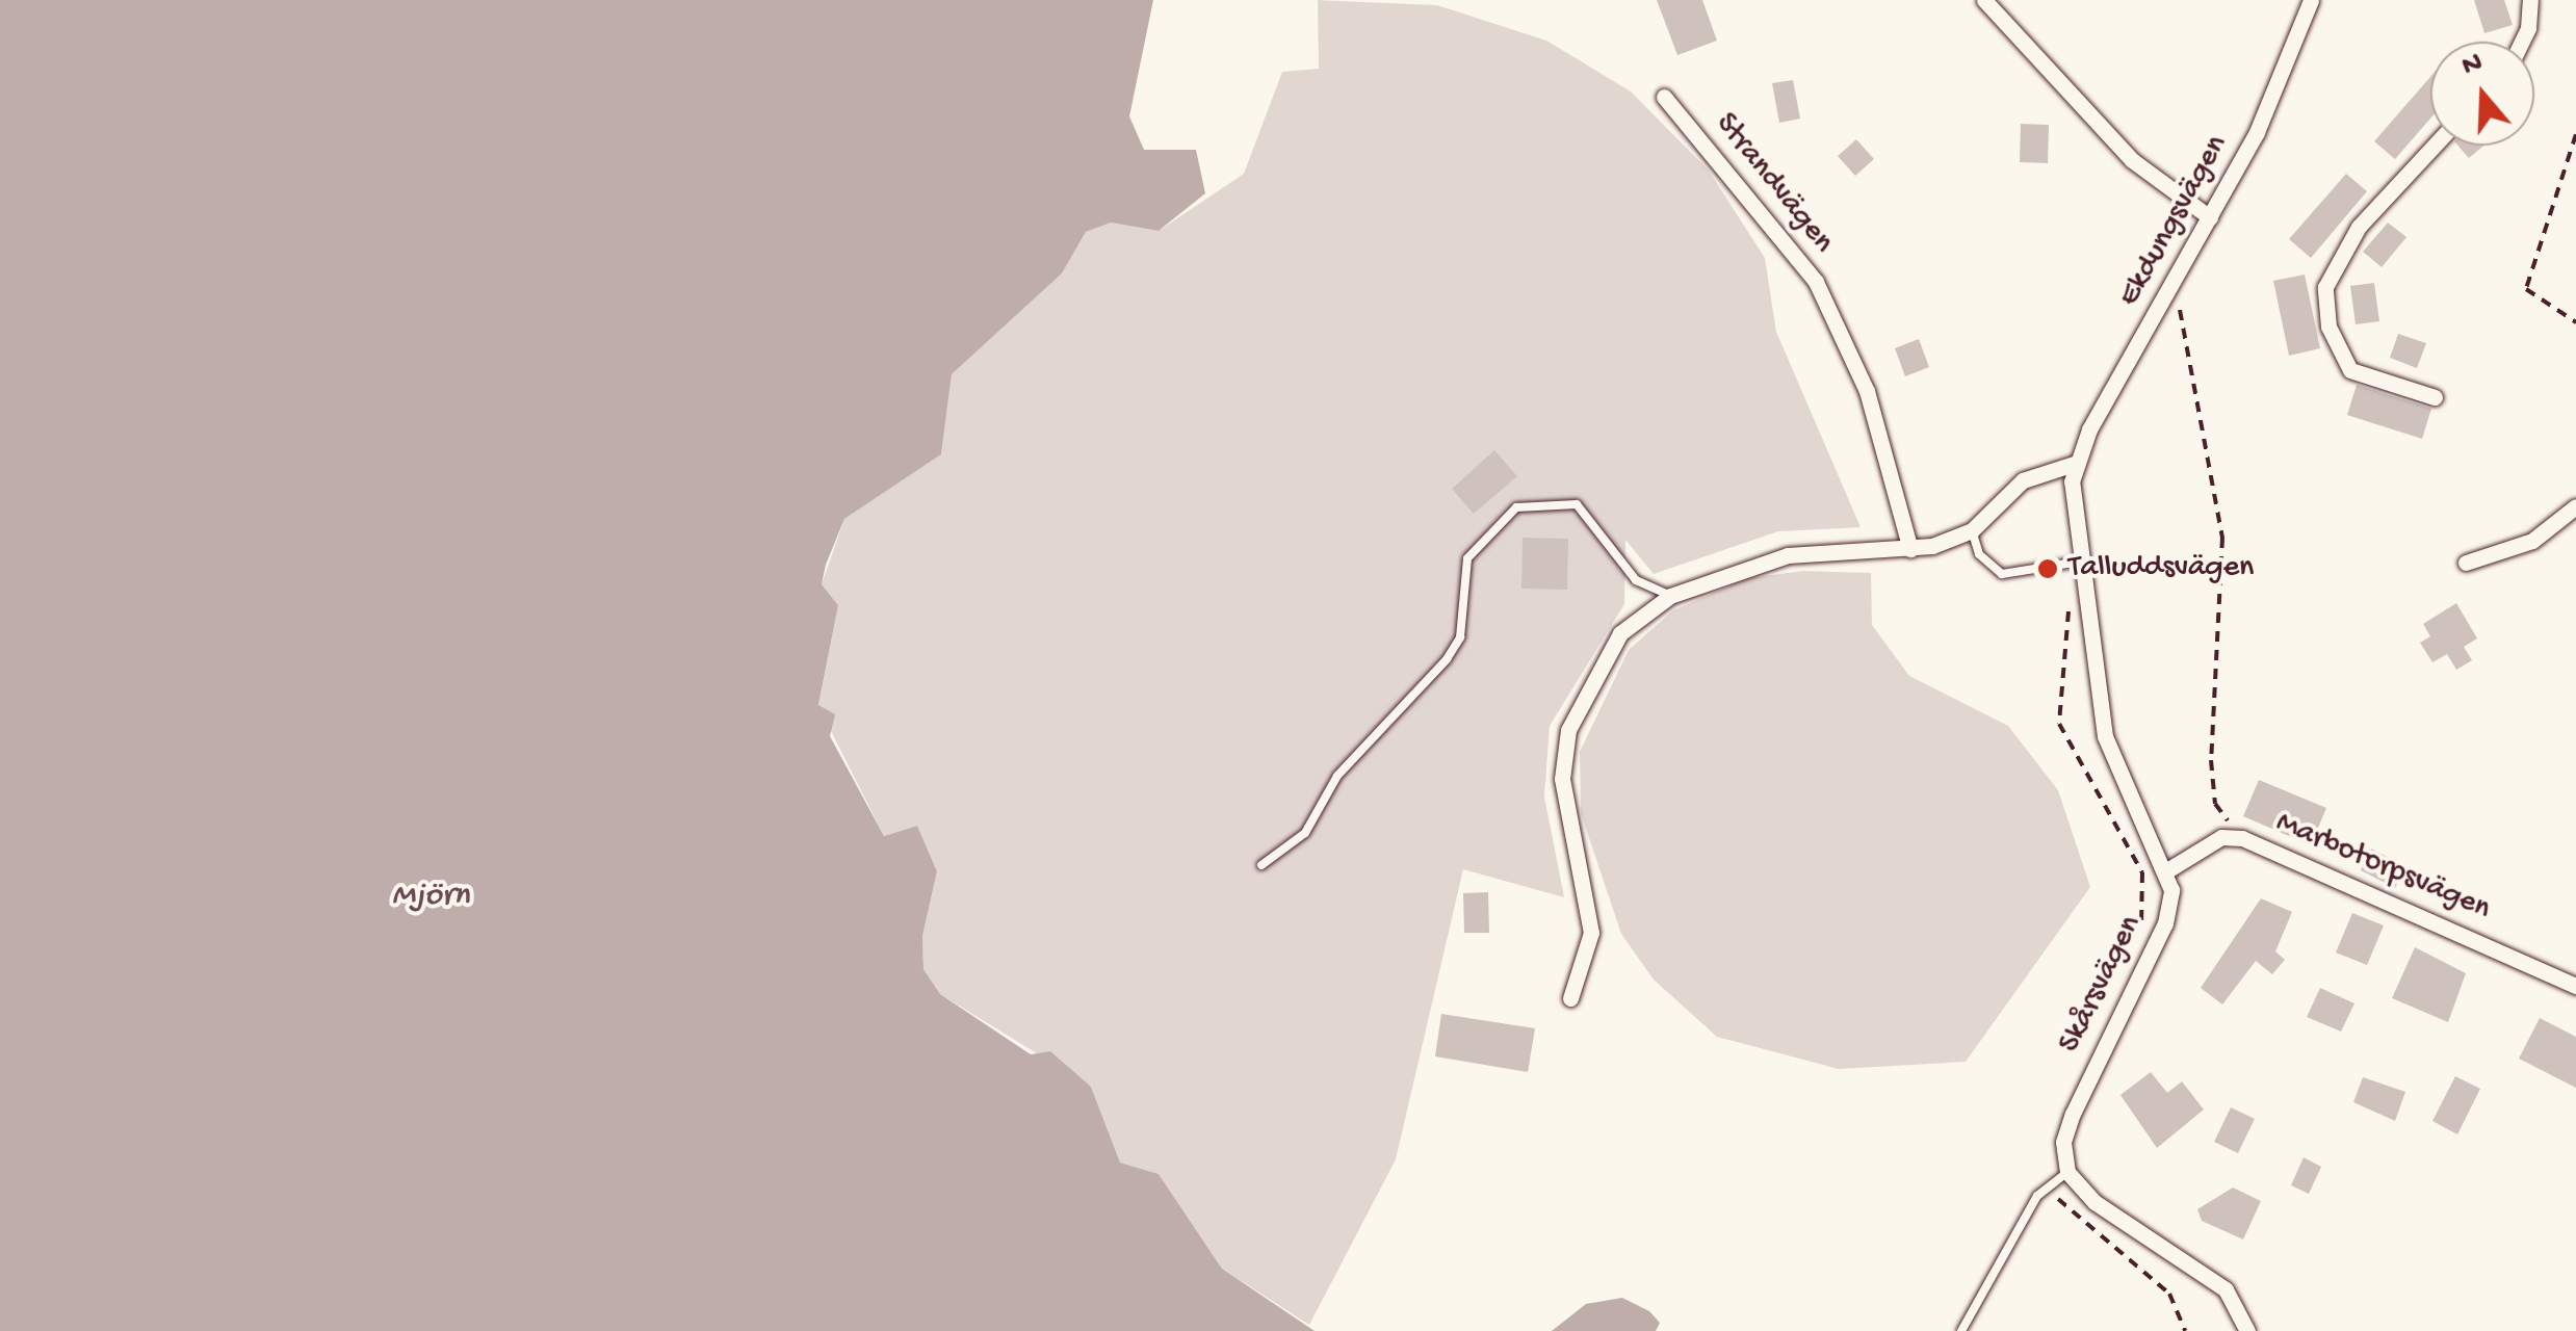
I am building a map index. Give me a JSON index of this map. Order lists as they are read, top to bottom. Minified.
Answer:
{"streets":{"street":["Strandvägen","Ekdungsvägen","Marbotorpsvägen","Skårsvägen"]},"crossings":[["Ekdungsvägen","Skårsvägen"],["Marbotorpsvägen","Skårsvägen"]],"water":["Mjörn"],"places":["Talluddsvägen"],"north":"top"}
